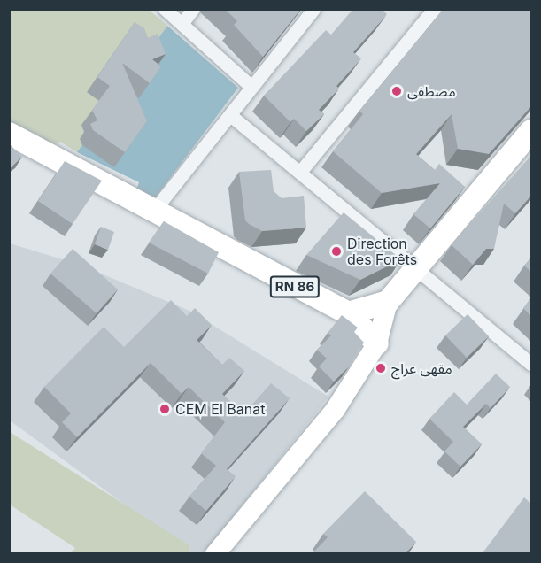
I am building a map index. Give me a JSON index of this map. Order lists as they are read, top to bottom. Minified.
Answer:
{"streets":{"main road":["RN 86"]},"places":["مصطفى","Direction des Forêts","مقهى عراج","CEM El Banat"]}
